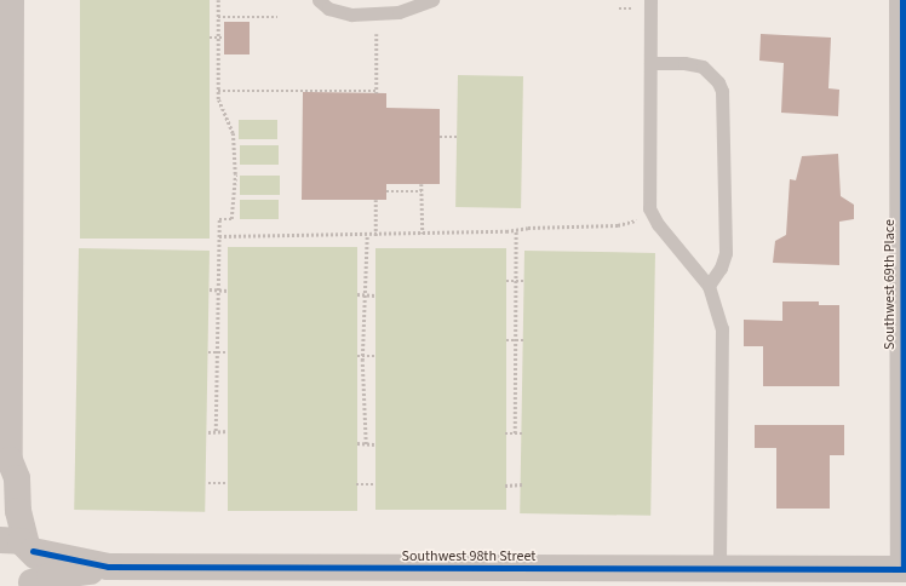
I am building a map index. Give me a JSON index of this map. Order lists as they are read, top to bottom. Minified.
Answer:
{"streets":{"street":["Southwest 69th Place","Southwest 98th Street"]},"crossings":[["Southwest 69th Place","Southwest 98th Street"]]}
